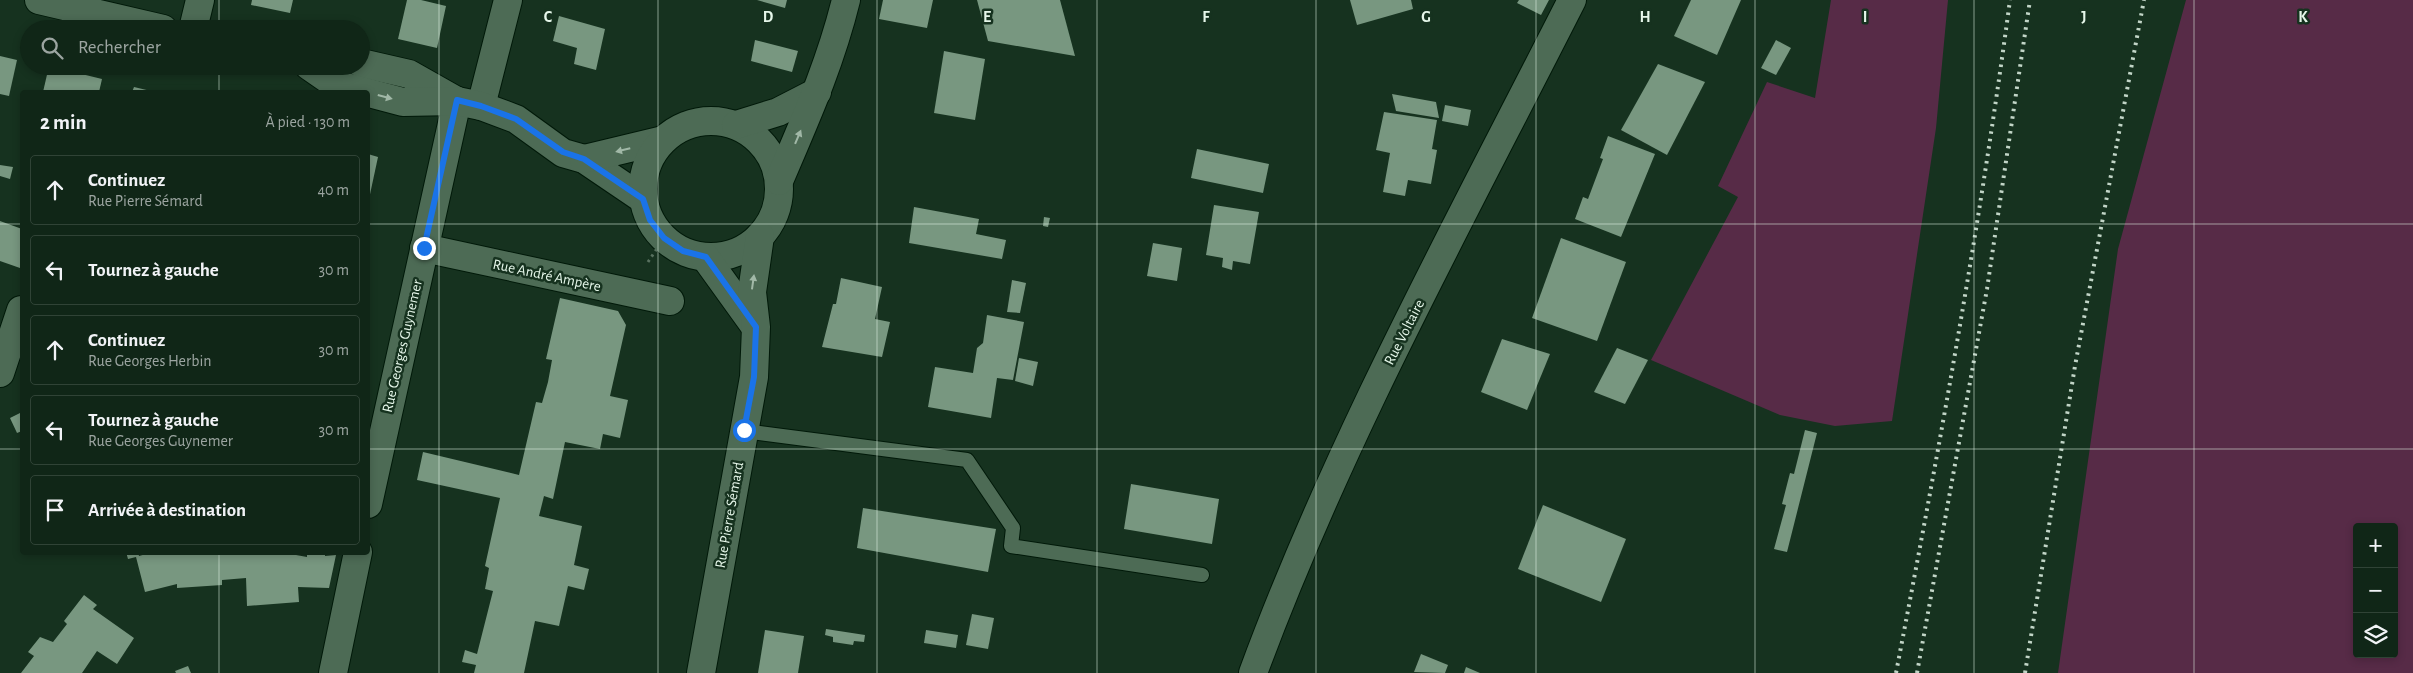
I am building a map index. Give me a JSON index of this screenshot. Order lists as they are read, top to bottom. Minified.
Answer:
{"streets":{"street":["Rue André Ampère","Rue Voltaire","Rue Georges Guynemer","Rue Pierre Sémard"]},"crossings":[["Rue André Ampère","Rue Georges Guynemer"]],"page":{"search":"Rechercher","heading":["2 min","À pied · 130 m"],"list":[["Continuez","Rue Pierre Sémard","40 m"],["Tournez à gauche","30 m"],["Continuez","Rue Georges Herbin","30 m"],["Tournez à gauche","Rue Georges Guynemer","30 m"],"Arrivée à destination"],"map_buttons":["+","−"]},"grid":{"columns":["C","D","E","F","G","H","I","J","K"]}}
